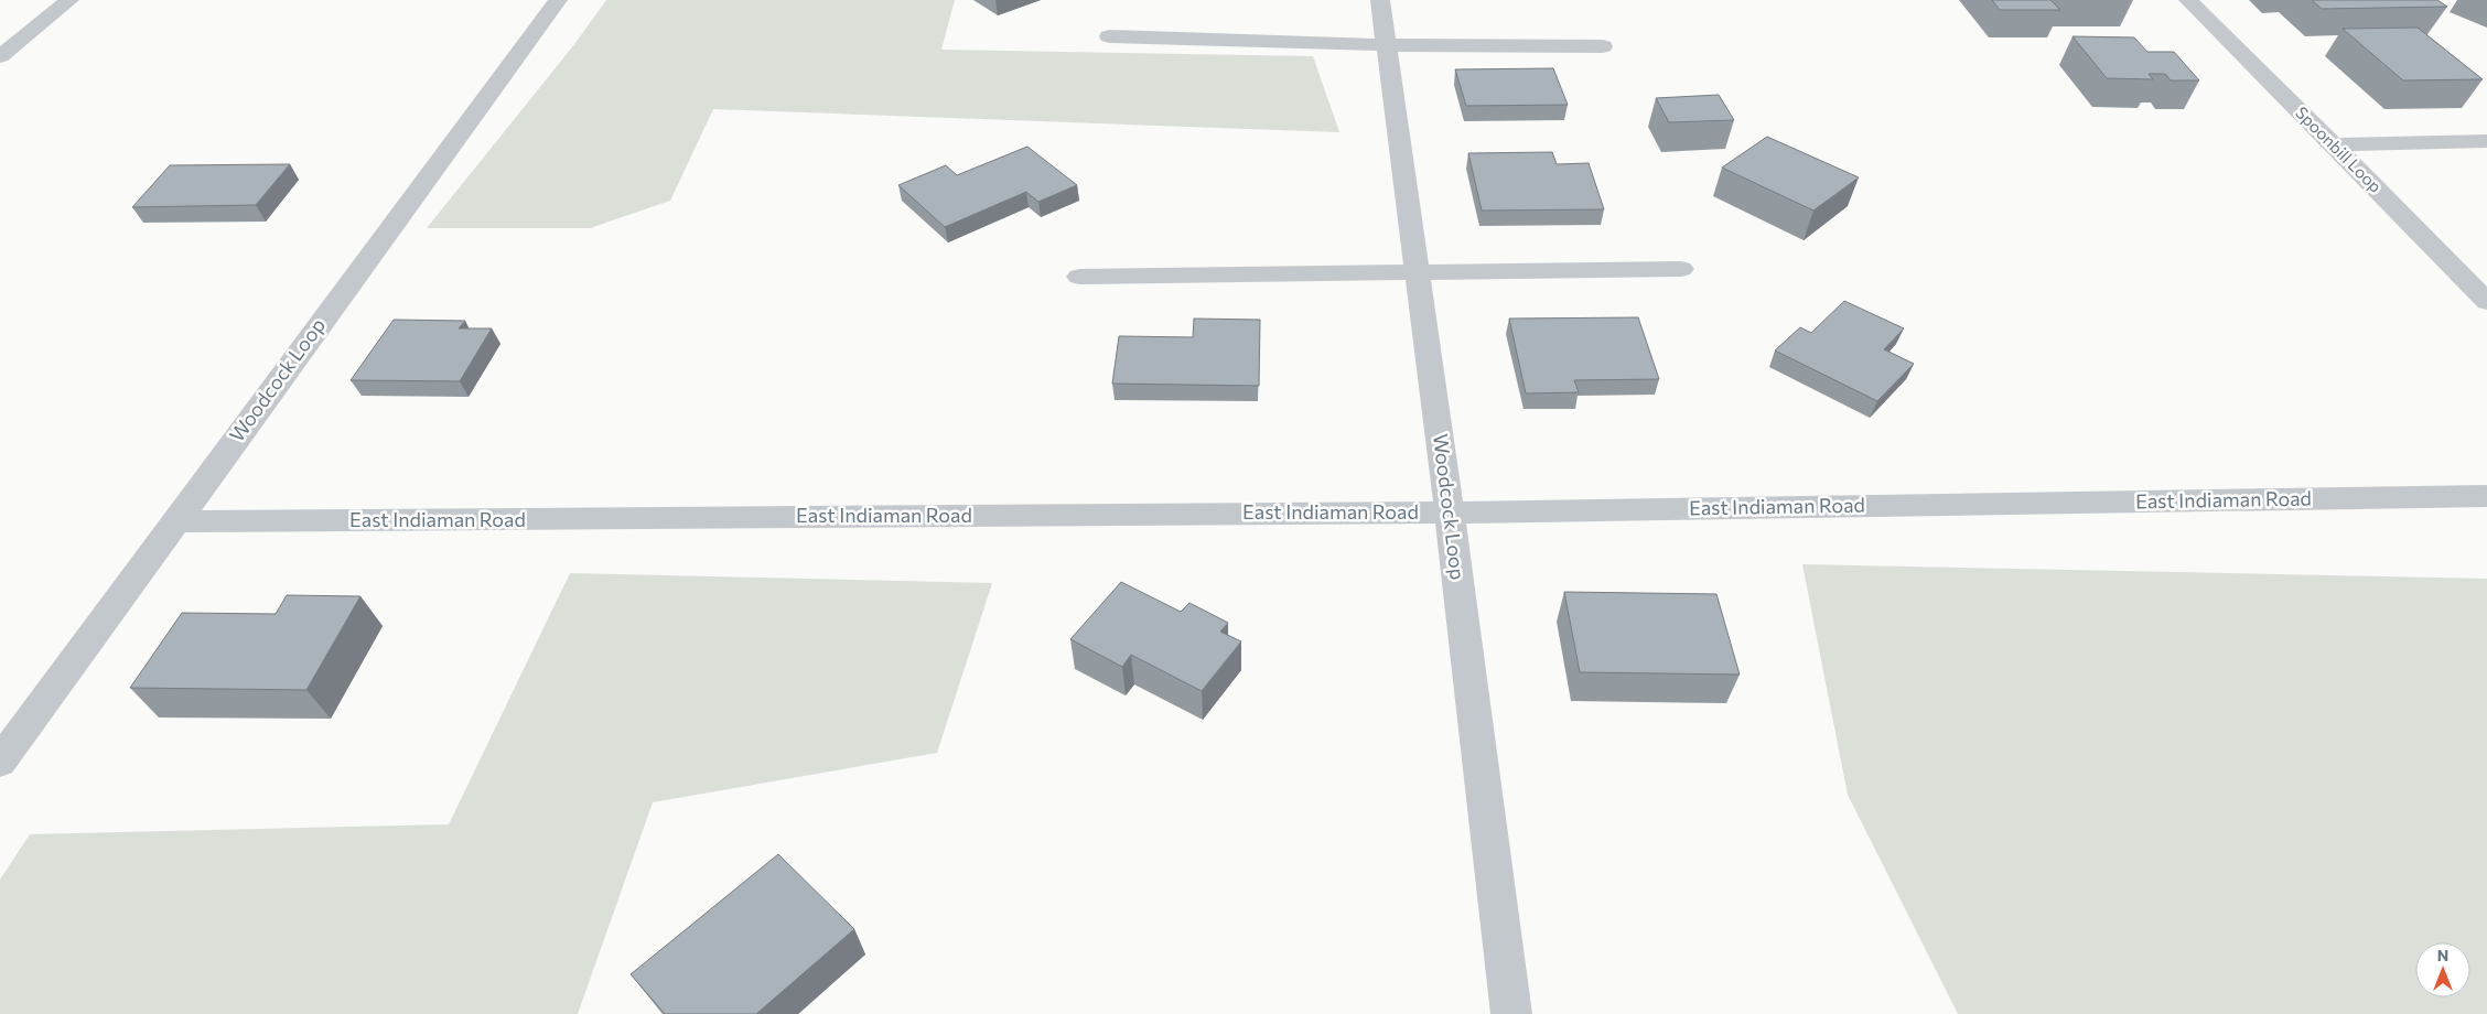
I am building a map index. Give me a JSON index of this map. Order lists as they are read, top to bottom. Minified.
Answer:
{"streets":{"street":["Spoonbill Loop","Woodcock Loop","East Indiaman Road"]},"crossings":[["Woodcock Loop","East Indiaman Road"]],"north":"top"}
